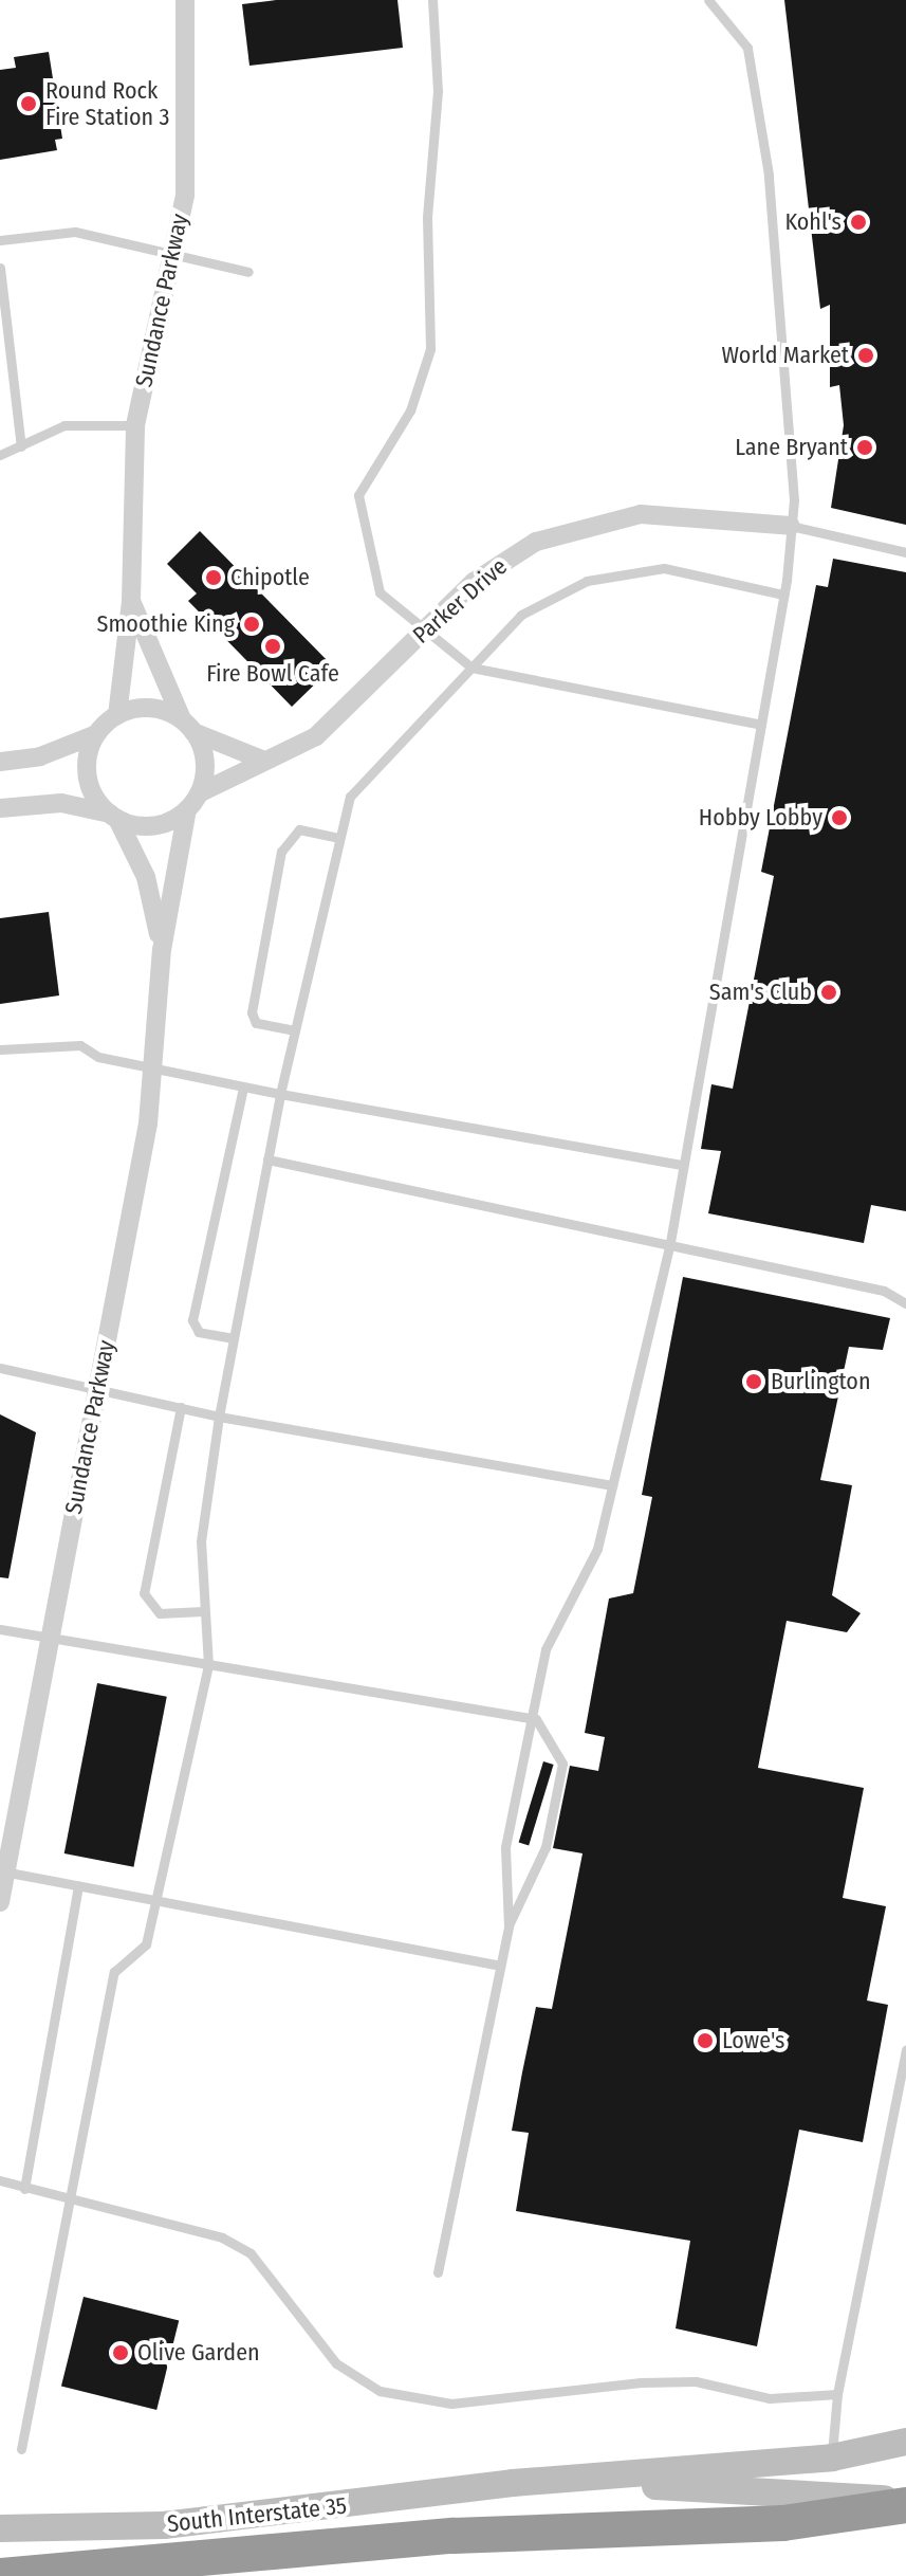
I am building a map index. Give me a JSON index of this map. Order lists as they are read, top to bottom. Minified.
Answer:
{"streets":{"main road":["South Interstate 35"],"street":["Sundance Parkway","Parker Drive"]},"crossings":[["Sundance Parkway","Parker Drive"]],"places":["Round Rock Fire Station 3","Kohl's","World Market","Lane Bryant","Chipotle","Smoothie King","Fire Bowl Cafe","Hobby Lobby","Sam's Club","Burlington","Lowe's","Olive Garden"]}
